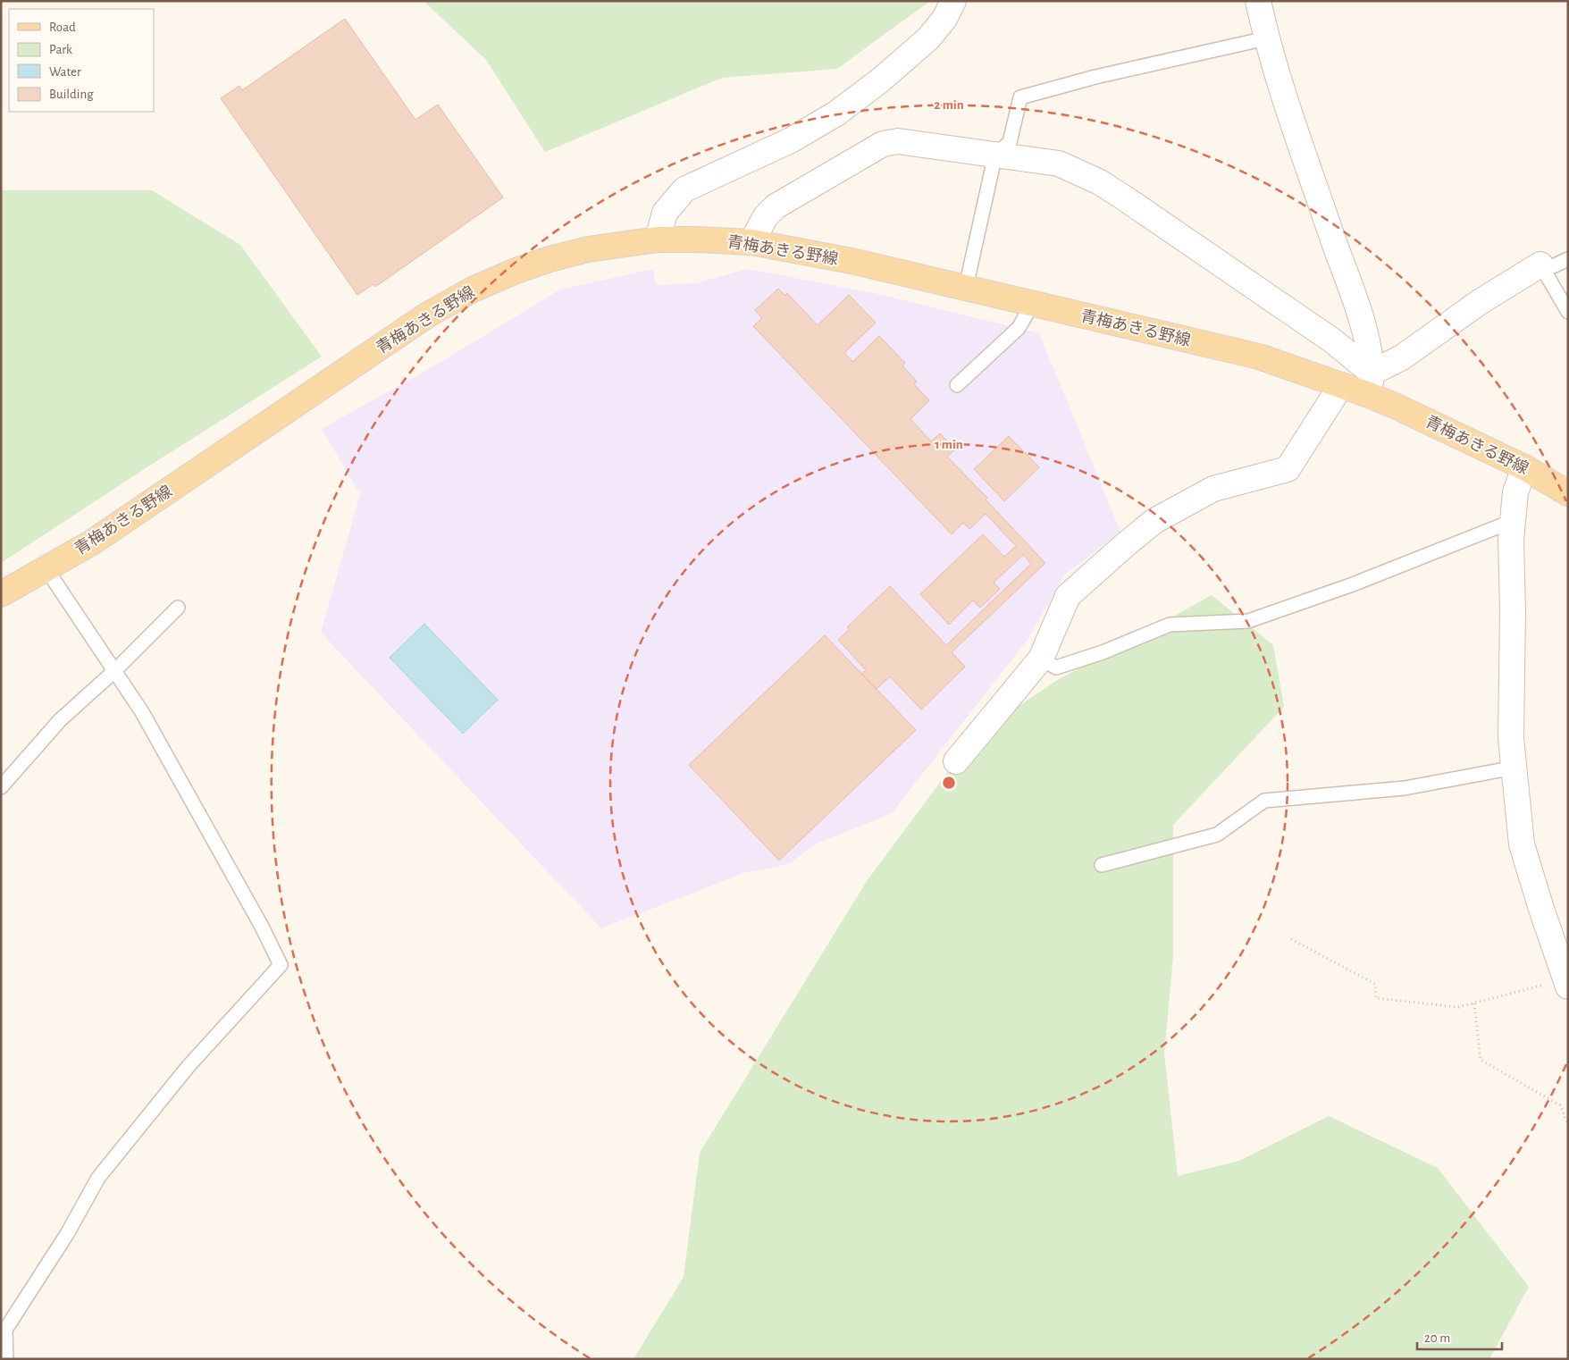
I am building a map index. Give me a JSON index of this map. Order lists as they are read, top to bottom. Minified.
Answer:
{"streets":{"main road":["青梅あきる野線"]},"legend":["Road","Park","Water","Building"],"scale_bar":"20 m","rings":["2 min","1 min"]}
